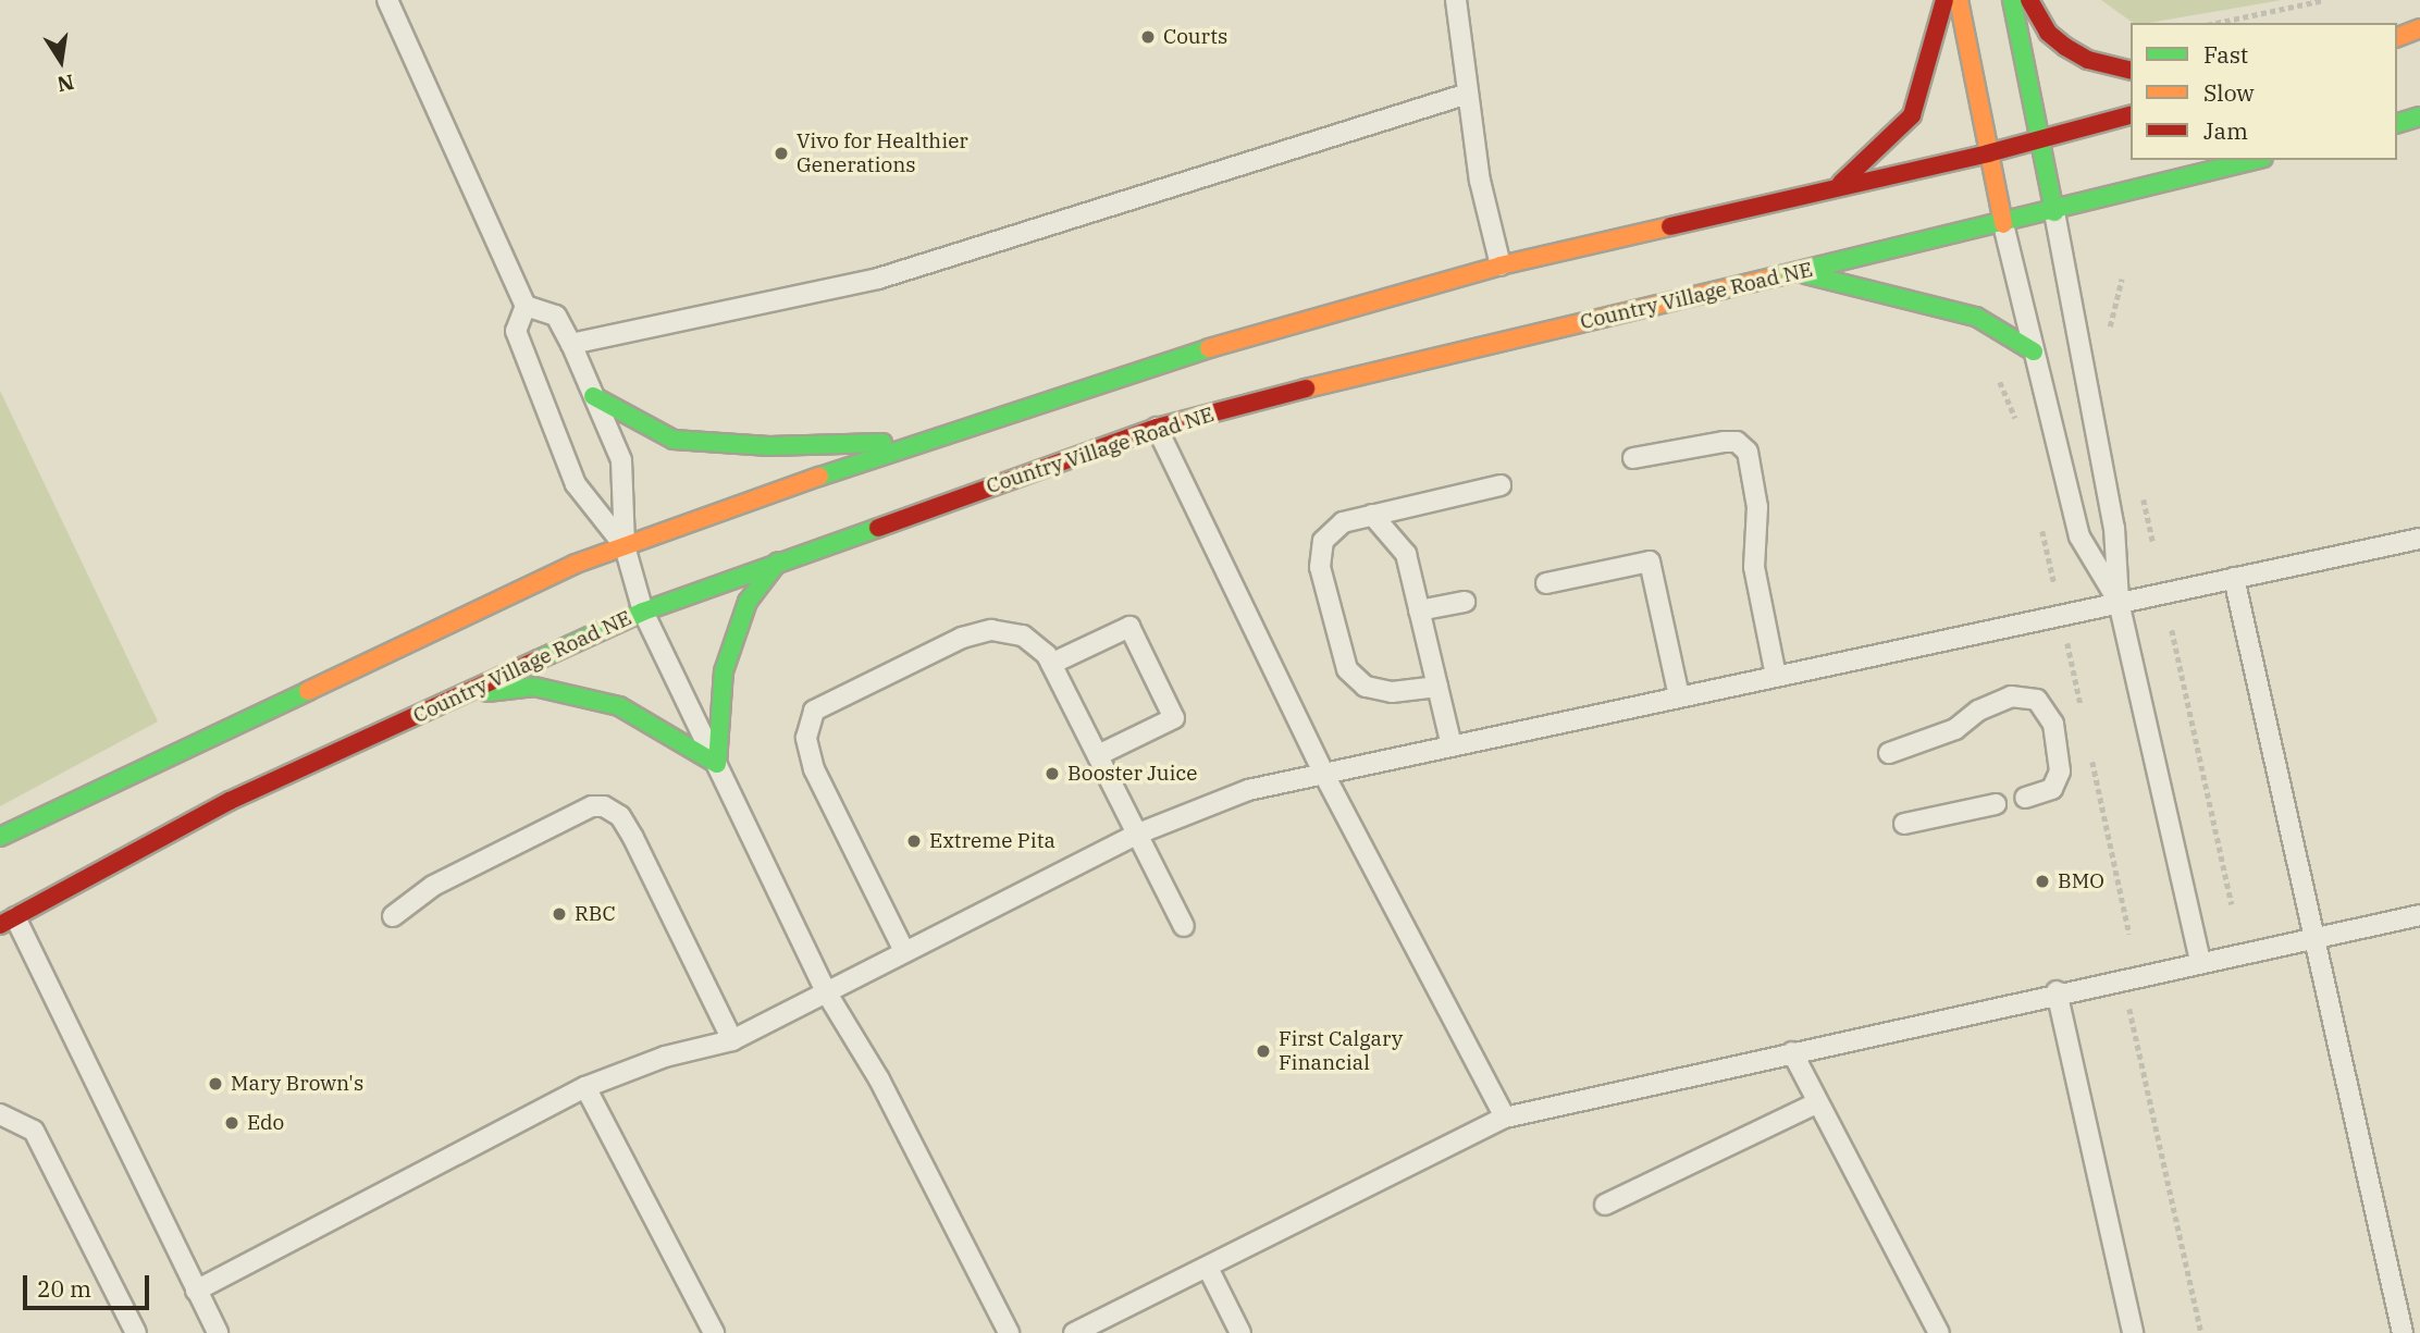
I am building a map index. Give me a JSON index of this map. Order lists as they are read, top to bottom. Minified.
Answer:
{"streets":{"street":["Country Village Road NE"]},"places":["Courts","Vivo for Healthier Generations","Booster Juice","Extreme Pita","BMO","RBC","First Calgary Financial","Mary Brown's","Edo"],"legend":["Fast","Slow","Jam"],"scale_bar":"20 m","north":"bottom"}
